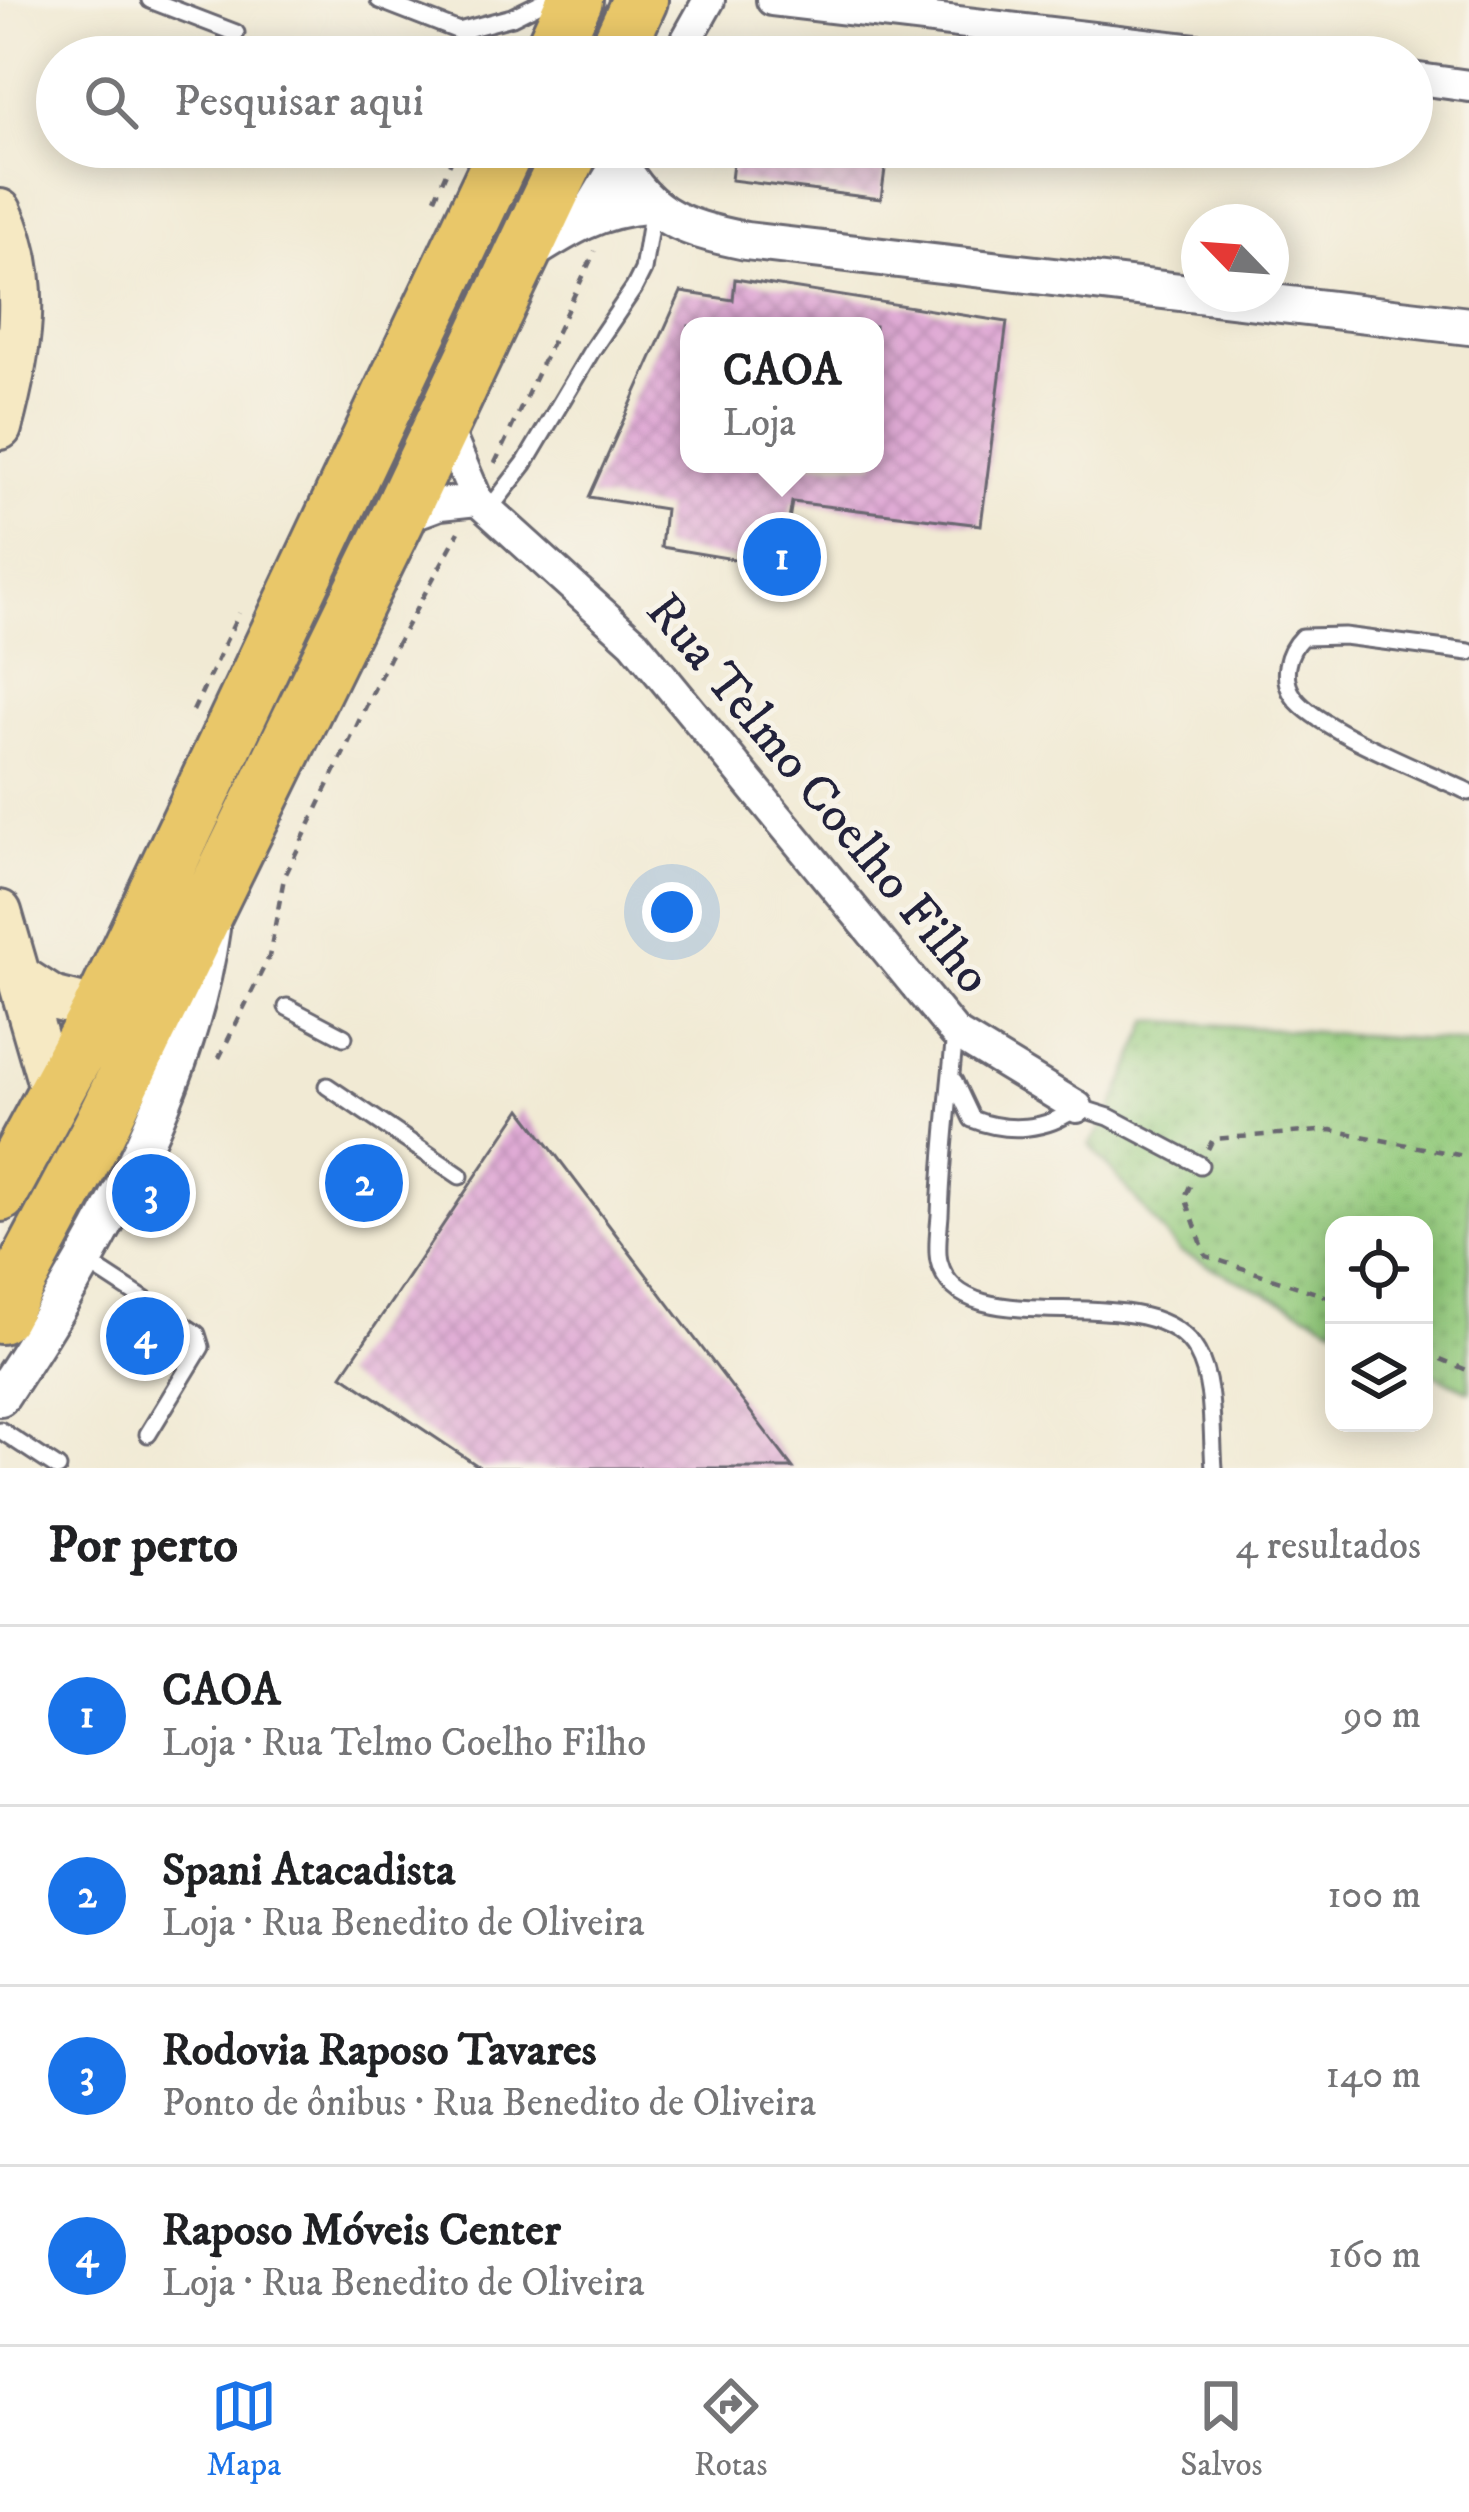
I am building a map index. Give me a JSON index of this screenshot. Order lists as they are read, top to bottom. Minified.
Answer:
{"streets":{"street":["Rua Telmo Coelho Filho"]},"north":"top left","page":{"search":"Pesquisar aqui","popup":["CAOA","Loja"],"pins":["1","2","3","4"],"heading":["Por perto","4 resultados"],"list":[{"mark":"1","name":"CAOA","note":"Loja · Rua Telmo Coelho Filho","value":"90 m"},{"mark":"2","name":"Spani Atacadista","note":"Loja · Rua Benedito de Oliveira","value":"100 m"},{"mark":"3","name":"Rodovia Raposo Tavares","note":"Ponto de ônibus · Rua Benedito de Oliveira","value":"140 m"},{"mark":"4","name":"Raposo Móveis Center","note":"Loja · Rua Benedito de Oliveira","value":"160 m"}],"nav":["Mapa","Rotas","Salvos"]}}
